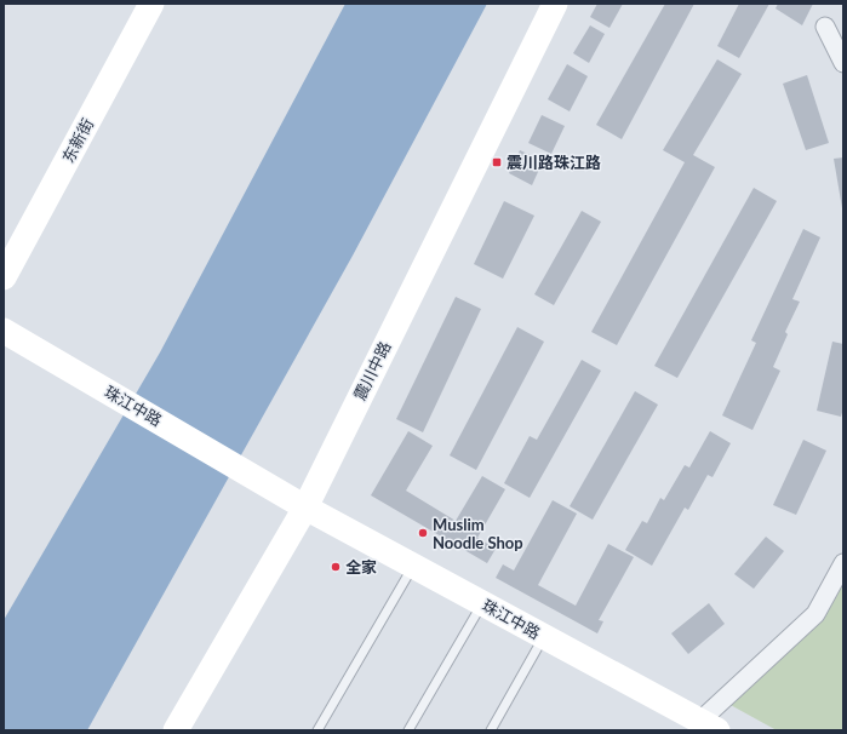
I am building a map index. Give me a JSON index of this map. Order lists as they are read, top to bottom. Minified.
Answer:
{"streets":{"street":["东新街","震川中路","珠江中路"]},"crossings":[["震川中路","珠江中路"]],"places":{"transit":["震川路珠江路"],"other":["Muslim Noodle Shop","全家"]}}
